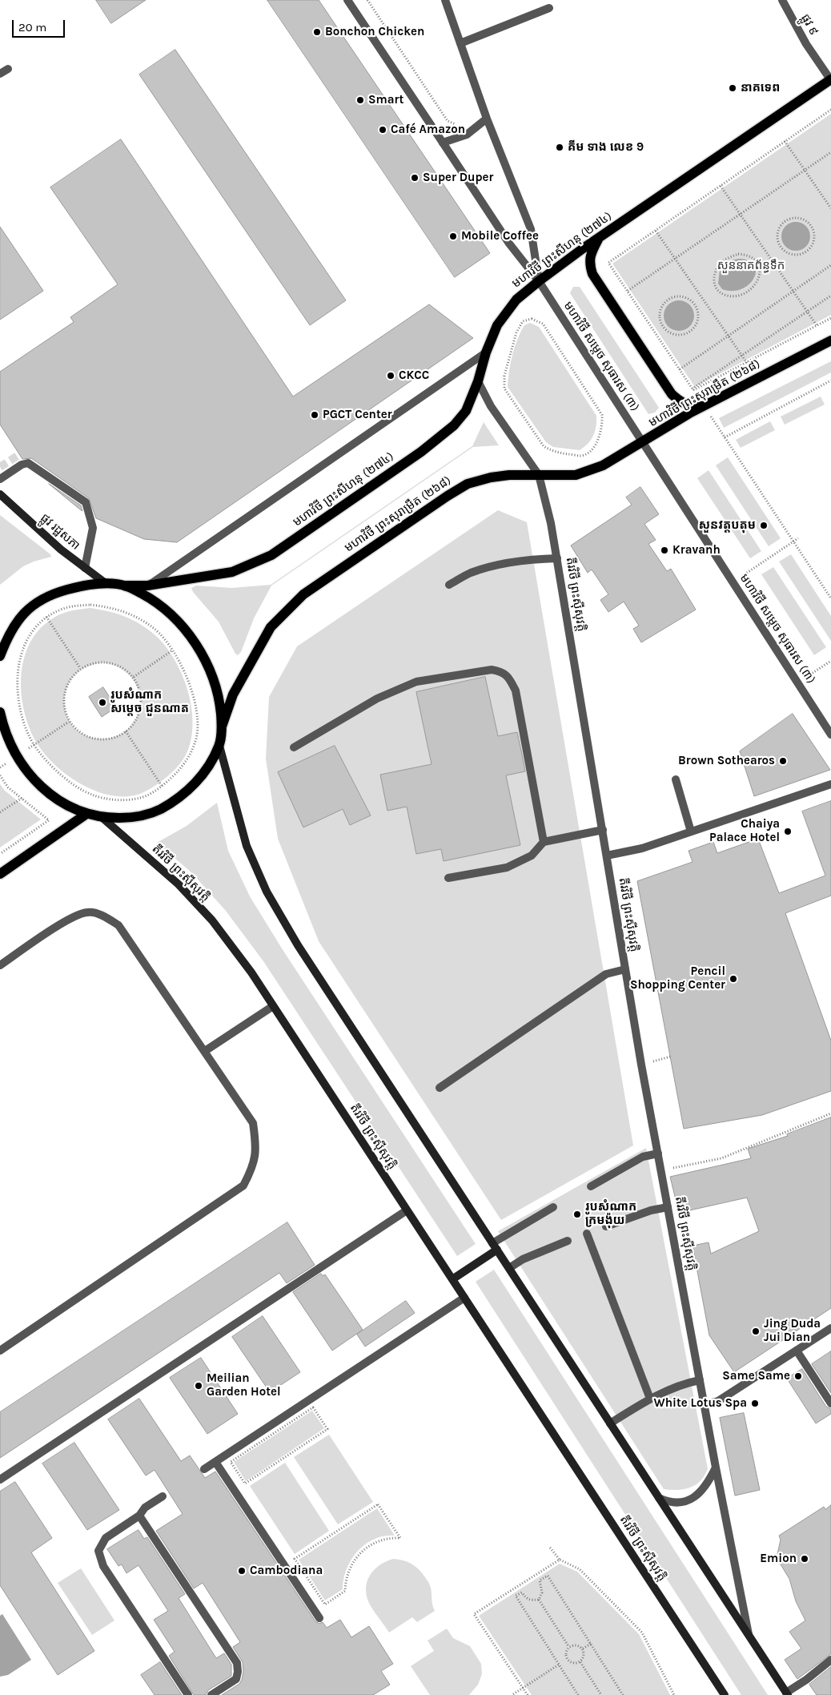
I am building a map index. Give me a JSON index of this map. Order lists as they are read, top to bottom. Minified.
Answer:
{"streets":{"main road":["មហាវិថី ព្រះសីហនុ (២៧៤)","មហាវិថី ព្រះសុរាម្រឹត (២៦៨)","ផ្លូវ រដ្ឋសភា","តីរវិថី ព្រះស៊ីសុវត្តិ"],"street":["ផ្លូវ ៩","មហាវិថី សម្តេច សុធារស (៣)"]},"crossings":[["ផ្លូវ ៩","មហាវិថី ព្រះសីហនុ (២៧៤)"],["មហាវិថី ព្រះសីហនុ (២៧៤)","មហាវិថី សម្តេច សុធារស (៣)"],["មហាវិថី ព្រះសីហនុ (២៧៤)","តីរវិថី ព្រះស៊ីសុវត្តិ"],["មហាវិថី សម្តេច សុធារស (៣)","មហាវិថី ព្រះសុរាម្រឹត (២៦៨)"],["មហាវិថី ព្រះសុរាម្រឹត (២៦៨)","តីរវិថី ព្រះស៊ីសុវត្តិ"]],"parks":["សួននាគព័ន្ធទឹក"],"places":["Bonchon Chicken","នាគទេព","Smart","Café Amazon","គីម ទាង លេខ 9","Super Duper","Mobile Coffee","CKCC","PGCT Center","សួនវត្តបតុម","Kravanh","រូបសំណាក សម្ដេច ជួនណាត","Brown Sothearos","Chaiya Palace Hotel","Pencil Shopping Center","រូបសំណាក ក្រមង៉ុយ","Jing Duda Jui Dian","Same Same","Meilian Garden Hotel","White Lotus Spa","Emion","Cambodiana"],"scale_bar":"20 m"}
